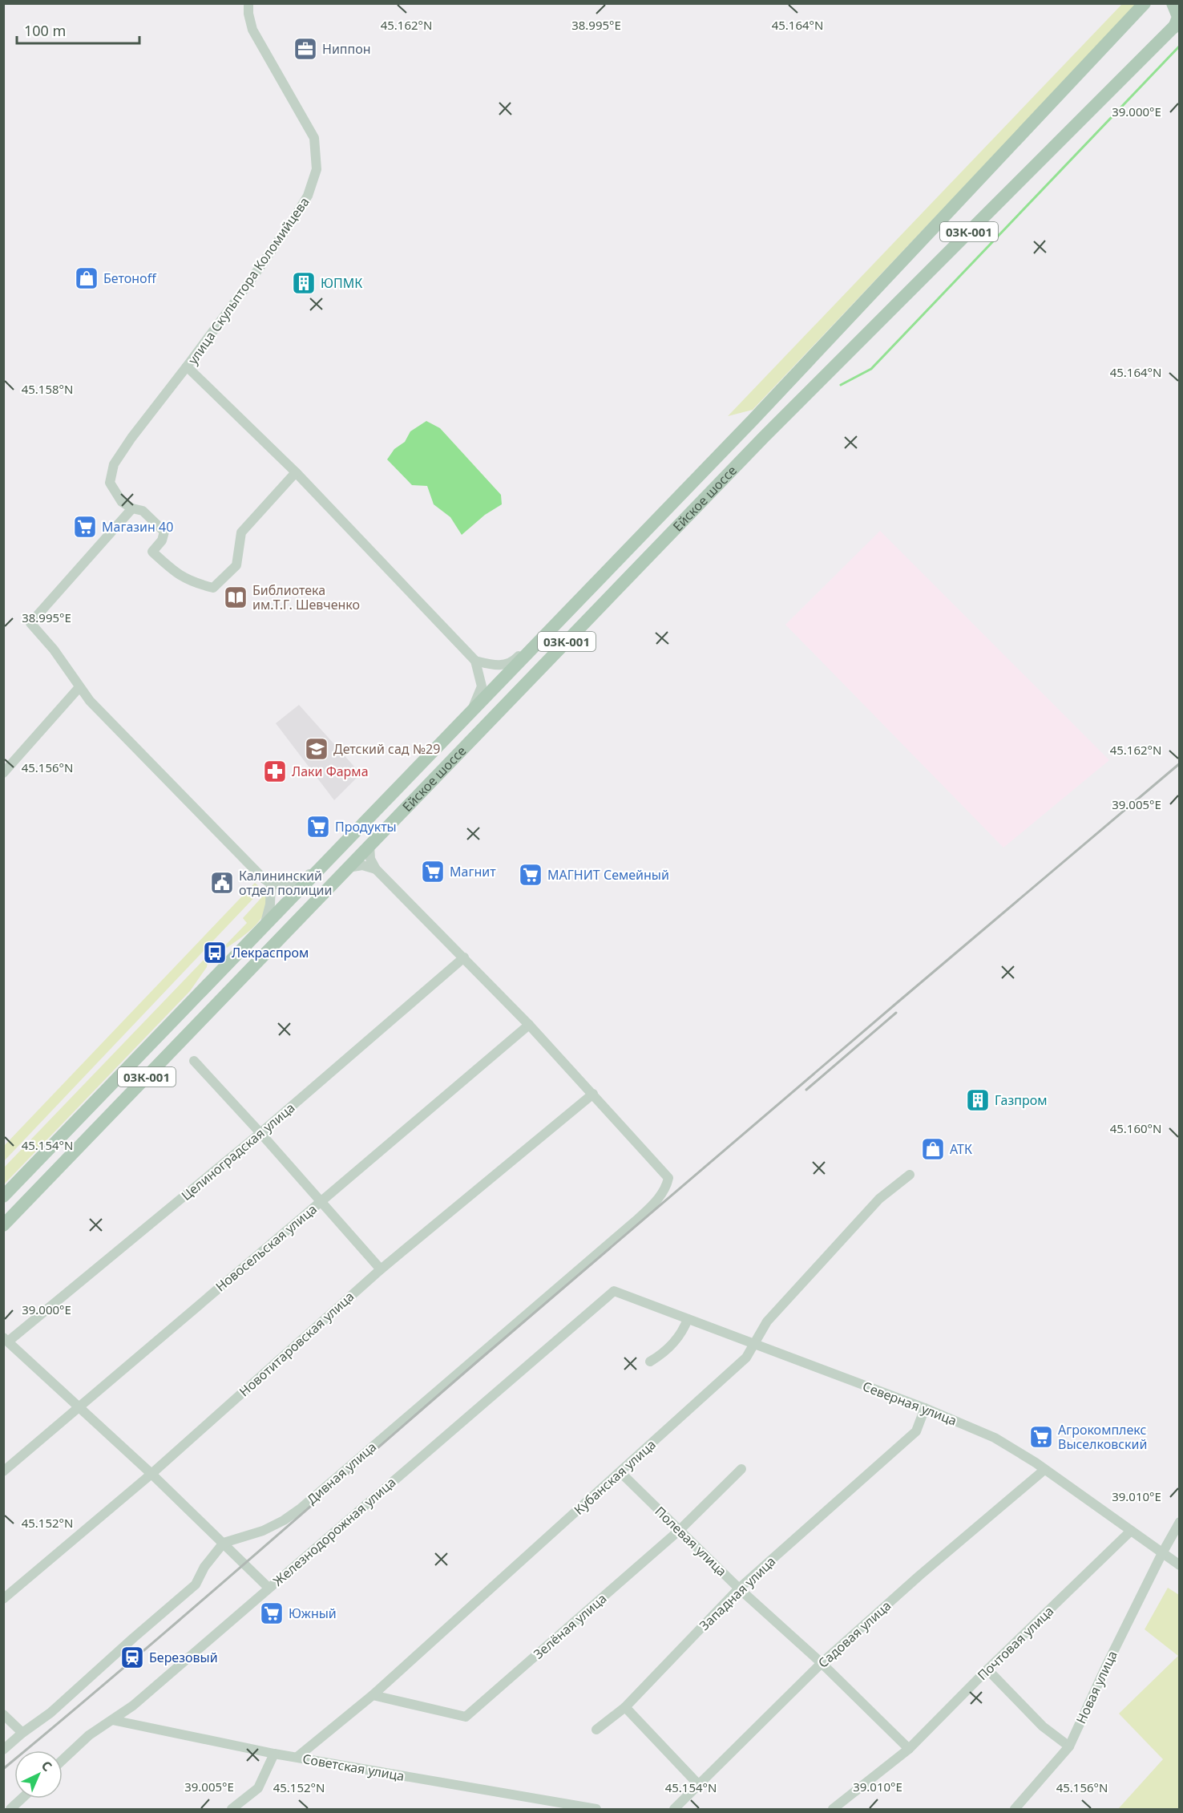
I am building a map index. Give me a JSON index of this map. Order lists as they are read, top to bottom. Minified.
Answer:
{"streets":{"main road":["03К-001","Ейское шоссе"],"street":["улица Скульптора Коломийцева","Целиноградская улица","Новосельская улица","Новотитаровская улица","Северная улица","Дивная улица","Кубанская улица","Железнодорожная улица","Полевая улица","Западная улица","Зелёная улица","Садовая улица","Почтовая улица","Новая улица","Советская улица"]},"crossings":[["03К-001","Ейское шоссе"],["Новотитаровская улица","Дивная улица"],["Северная улица","Кубанская улица"],["Северная улица","Железнодорожная улица"],["Северная улица","Западная улица"],["Северная улица","Садовая улица"],["Северная улица","Почтовая улица"],["Северная улица","Новая улица"],["Кубанская улица","Полевая улица"],["Кубанская улица","Зелёная улица"],["Кубанская улица","Советская улица"],["Железнодорожная улица","Советская улица"],["Полевая улица","Западная улица"],["Полевая улица","Зелёная улица"],["Полевая улица","Садовая улица"],["Полевая улица","Почтовая улица"]],"places":{"office":["Ниппон"],"shop":["Бетонoff","АТК"],"building":["ЮПМК","Газпром"],"supermarket":["Магазин 40","Продукты","Магнит","МАГНИТ Семейный","Агрокомплекс Выселковский","Южный"],"library":["Библиотека им.Т.Г. Шевченко"],"school or university":["Детский сад №29"],"pharmacy":["Лаки Фарма"],"public building":["Калининский отдел полиции"],"bus stop":["Лекраспром"],"station":["Березовый"]},"scale_bar":"100 m","north":"top right","coordinates":["45.162°N","45.164°N","38.995°E","39.000°E","45.158°N","45.156°N","39.005°E","45.160°N","45.154°N","39.010°E","45.152°N"]}
